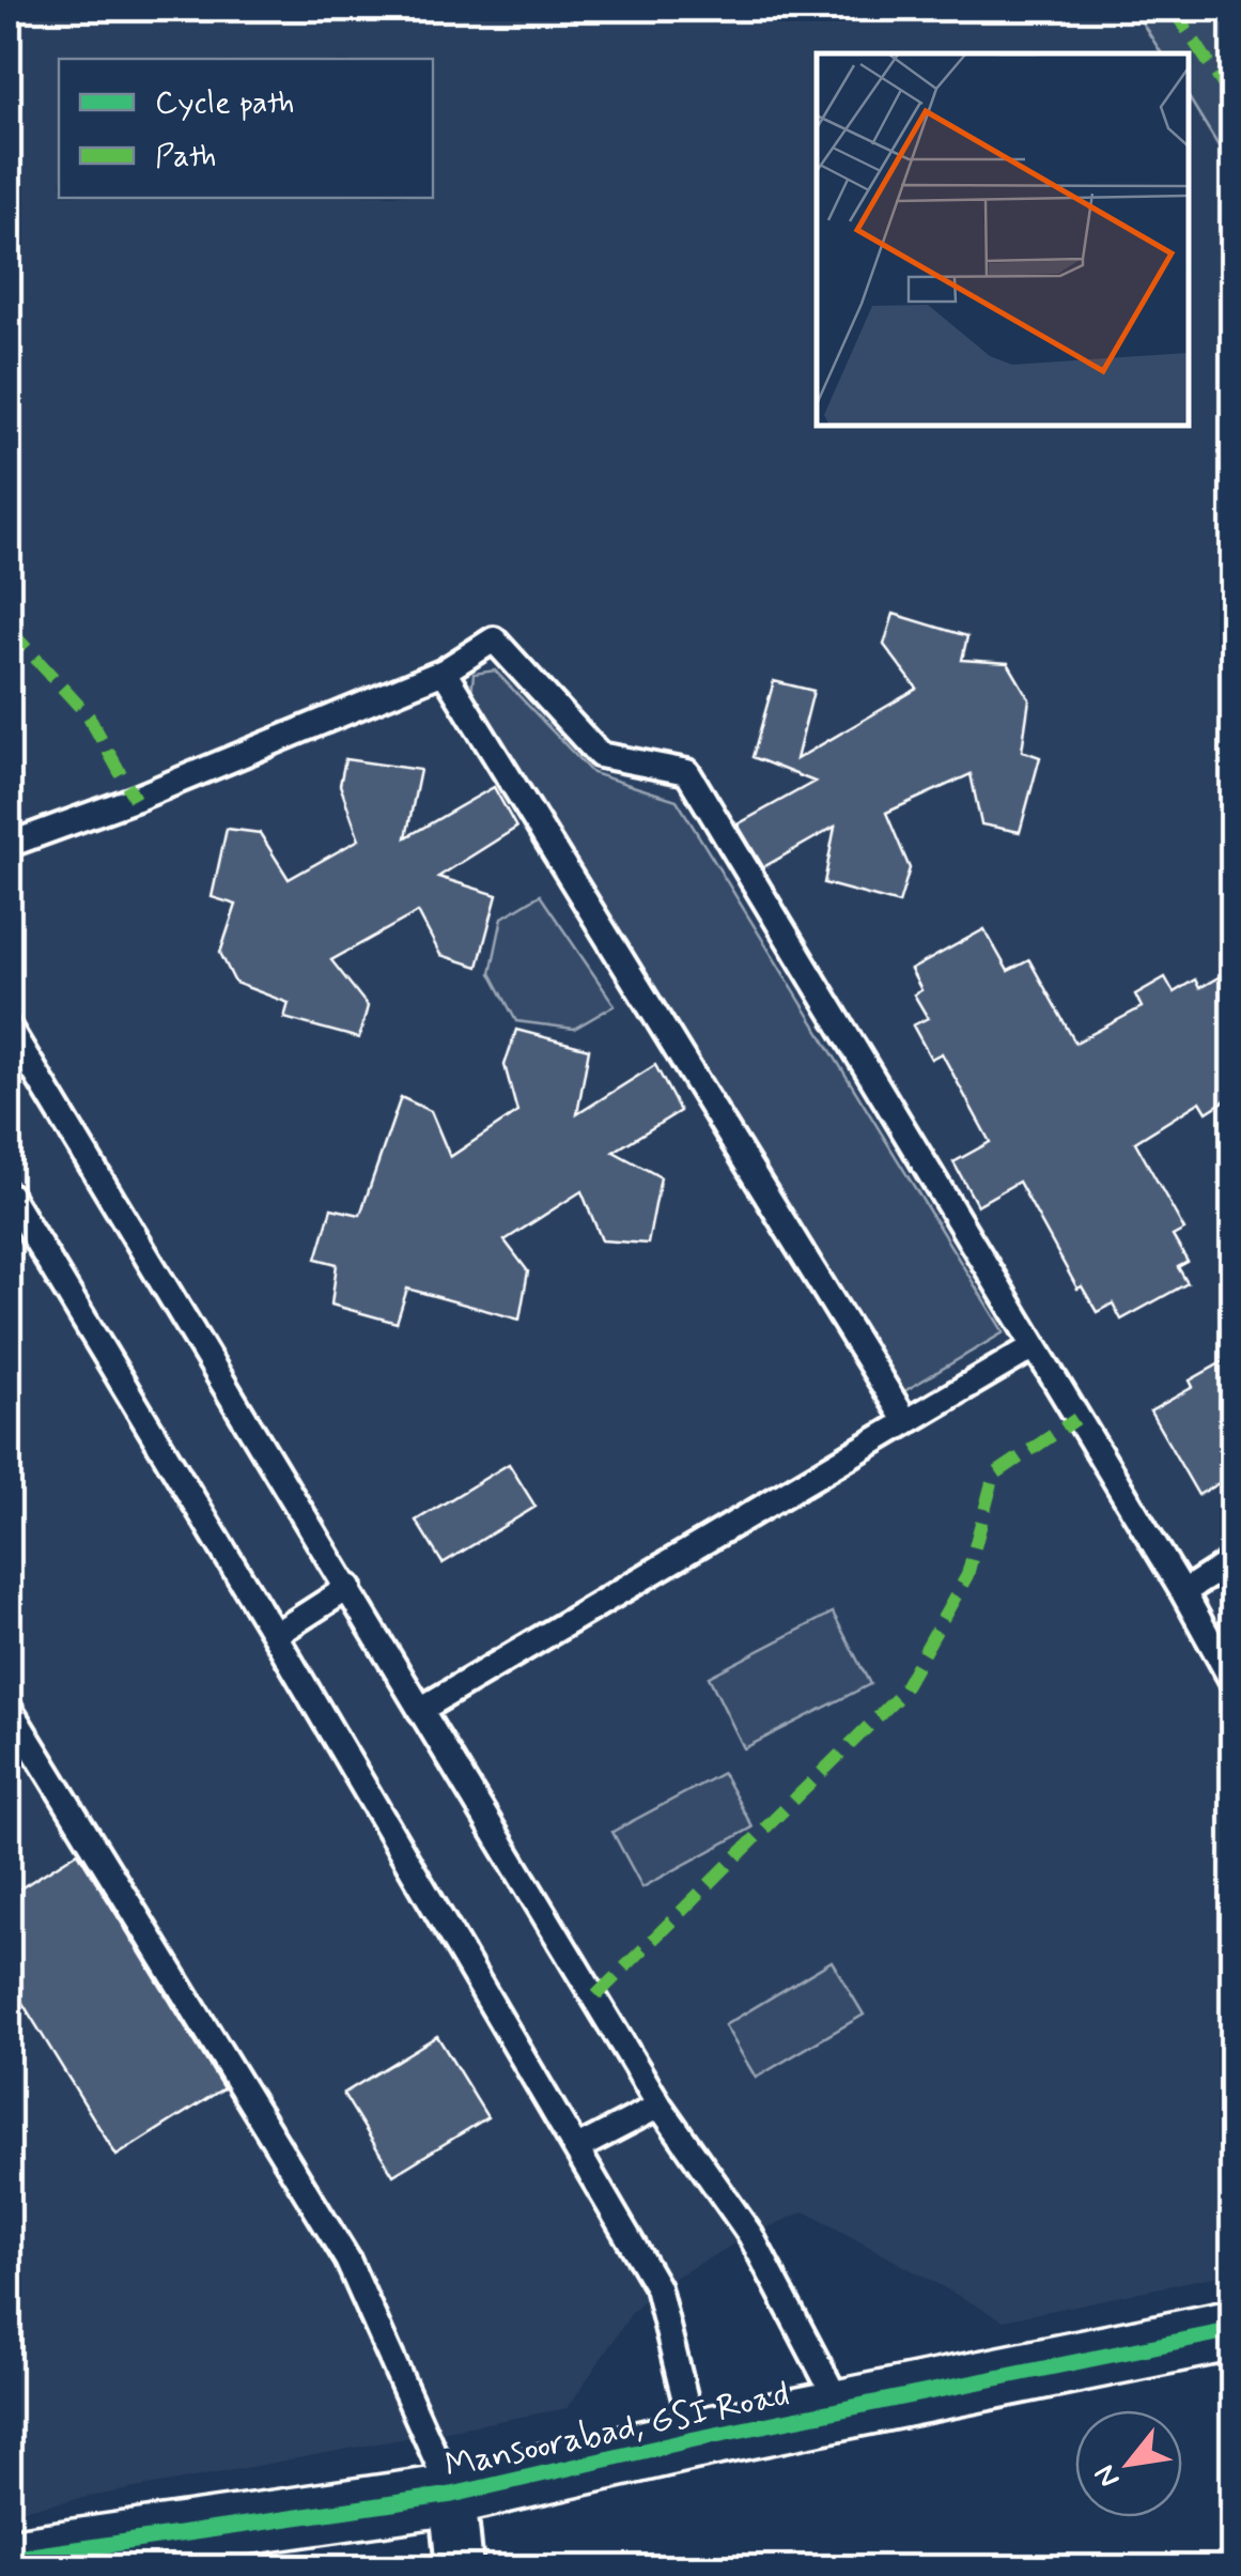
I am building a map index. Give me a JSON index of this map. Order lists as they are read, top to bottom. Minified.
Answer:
{"streets":{"street":["Mansoorabad, GSI Road"]},"legend":["Cycle path","Path"],"north":"bottom left"}
